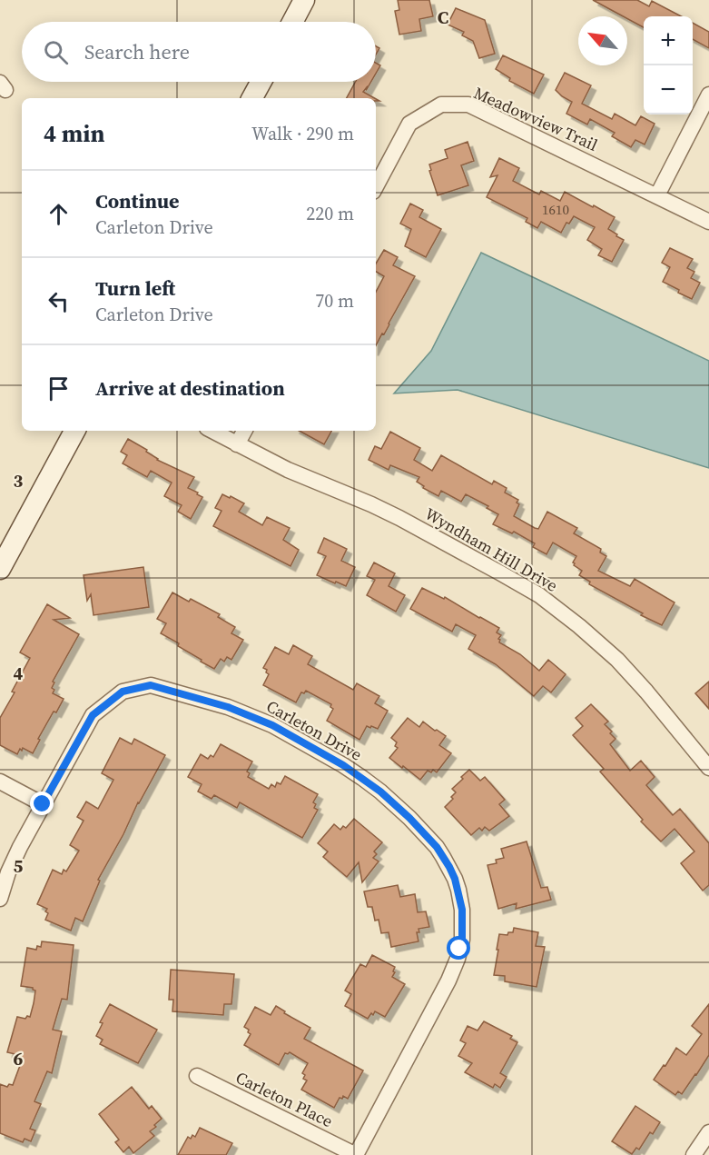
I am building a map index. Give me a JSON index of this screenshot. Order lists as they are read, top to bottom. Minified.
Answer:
{"streets":{"street":["Meadowview Trail","Wyndham Hill Drive","Carleton Drive","Carleton Place"]},"crossings":[["Carleton Drive","Carleton Place"]],"house_numbers":["1610"],"north":"top left","page":{"map_buttons":["+","−"],"search":"Search here","heading":["4 min","Walk · 290 m"],"list":[["Continue","Carleton Drive","220 m"],["Turn left","Carleton Drive","70 m"],"Arrive at destination"]},"grid":{"columns":["C"],"rows":["3","4","5","6"]}}
